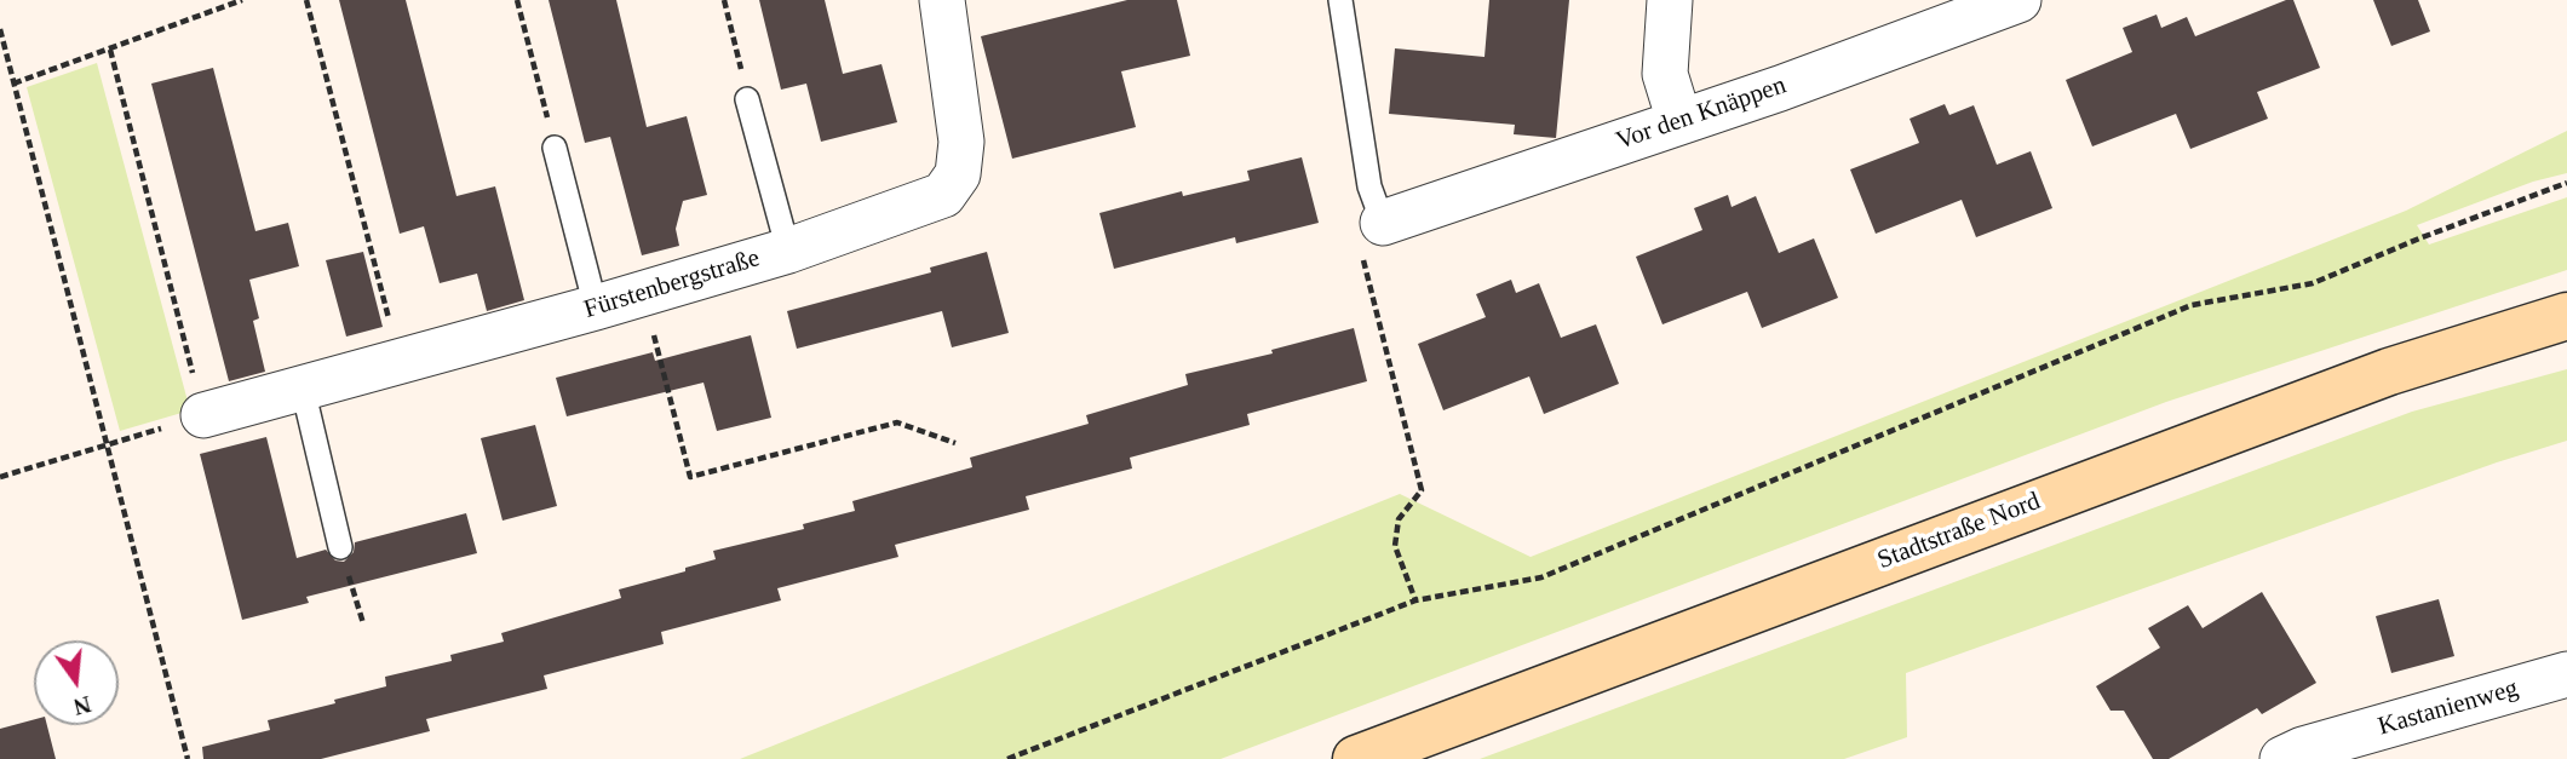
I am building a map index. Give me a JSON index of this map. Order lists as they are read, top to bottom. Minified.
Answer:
{"streets":{"main road":["Stadtstraße Nord"],"street":["Vor den Knäppen","Fürstenbergstraße","Kastanienweg"]},"north":"bottom"}
